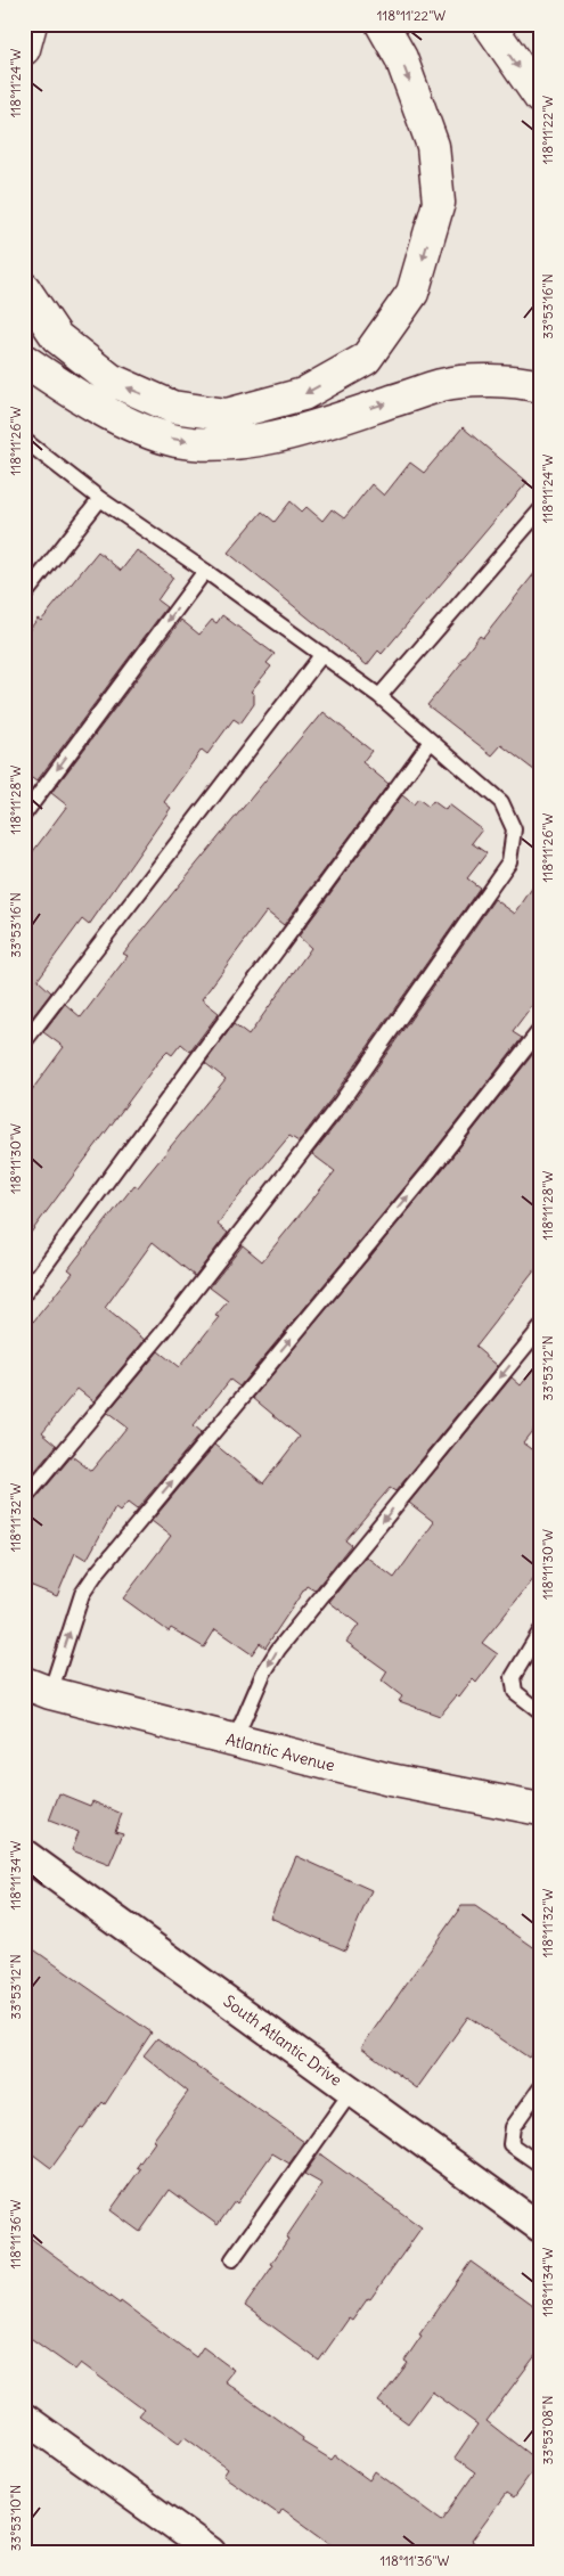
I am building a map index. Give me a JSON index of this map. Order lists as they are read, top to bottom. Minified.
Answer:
{"streets":{"main road":["Atlantic Avenue"],"street":["South Atlantic Drive"]},"coordinates":["118°11'22\"W","118°11'24\"W","33°53'16\"N","118°11'26\"W","118°11'28\"W","118°11'30\"W","33°53'12\"N","118°11'32\"W","118°11'34\"W","118°11'36\"W","33°53'08\"N","33°53'10\"N"]}
